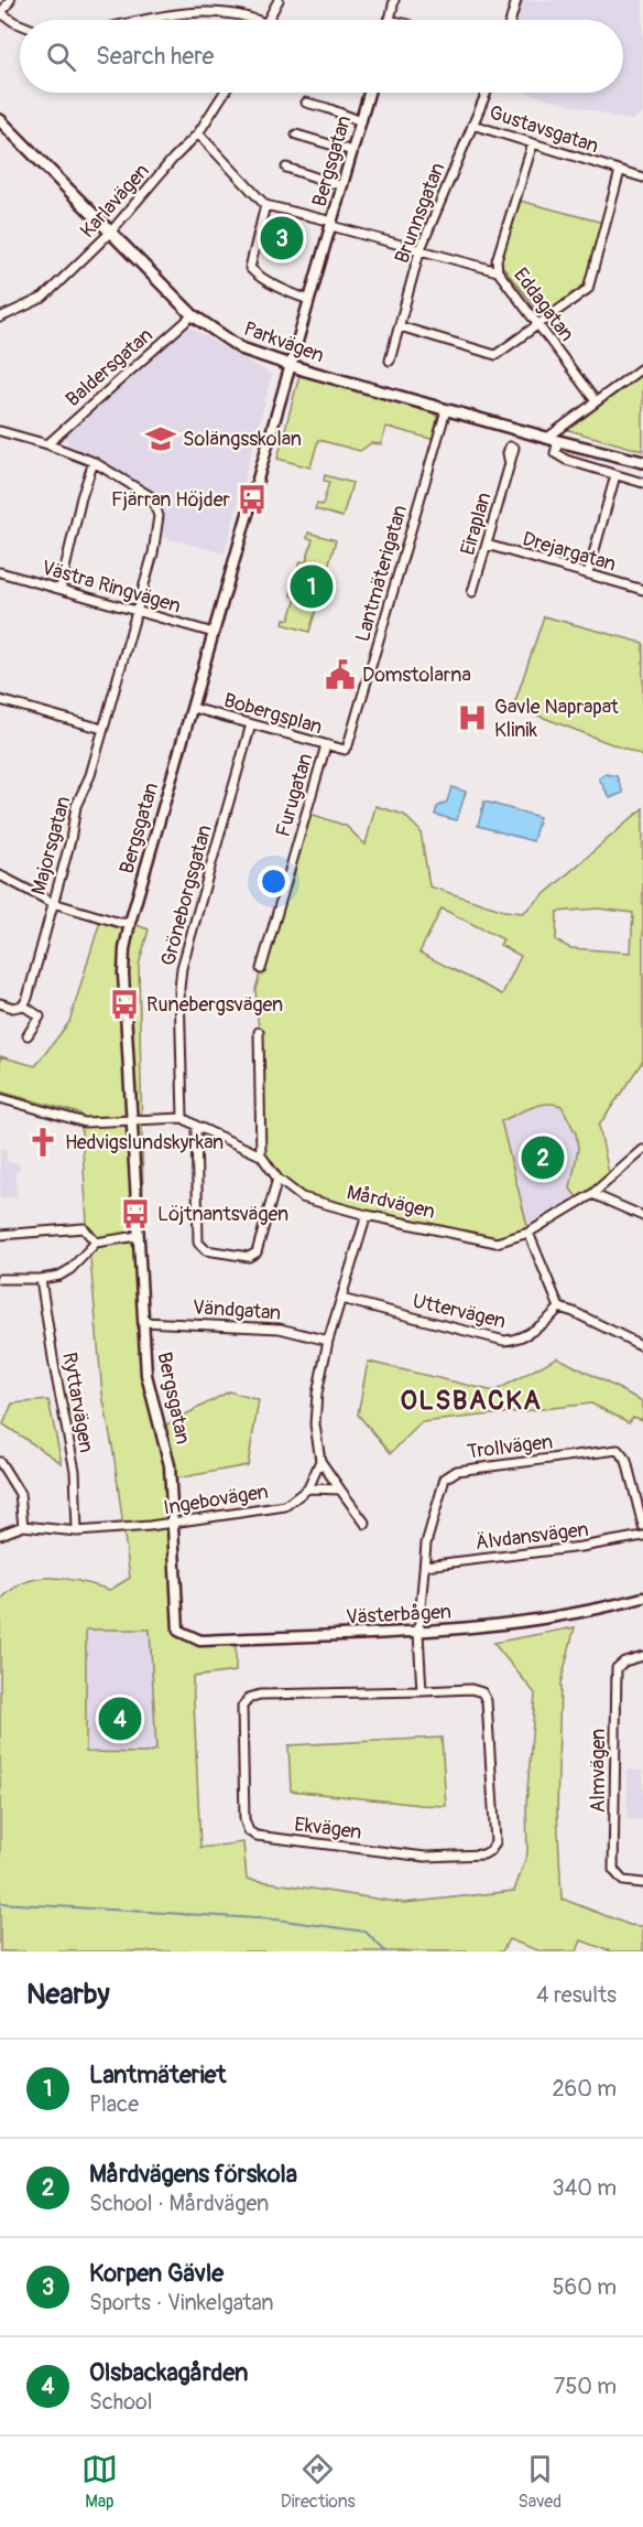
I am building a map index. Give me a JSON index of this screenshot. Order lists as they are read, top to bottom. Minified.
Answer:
{"streets":{"main road":["Parkvägen"],"street":["Gustavsgatan","Bergsgatan","Karlavägen","Brunnsgatan","Eddagatan","Baldersgatan","Eiraplan","Drejargatan","Lantmäterigatan","Västra Ringvägen","Bobergsplan","Furugatan","Majorsgatan","Gröneborgsgatan","Mårdvägen","Vändgatan","Uttervägen","Ryttarvägen","Trollvägen","Ingebovägen","Älvdansvägen","Västerbågen","Almvägen","Ekvägen"]},"crossings":[["Gustavsgatan","Brunnsgatan"],["Gustavsgatan","Eddagatan"],["Bergsgatan","Parkvägen"],["Bergsgatan","Västra Ringvägen"],["Bergsgatan","Bobergsplan"],["Bergsgatan","Vändgatan"],["Bergsgatan","Ingebovägen"],["Bergsgatan","Västerbågen"],["Karlavägen","Parkvägen"],["Parkvägen","Baldersgatan"],["Parkvägen","Lantmäterigatan"],["Eiraplan","Drejargatan"],["Lantmäterigatan","Bobergsplan"],["Västra Ringvägen","Majorsgatan"],["Bobergsplan","Furugatan"],["Bobergsplan","Gröneborgsgatan"],["Gröneborgsgatan","Mårdvägen"],["Ryttarvägen","Ingebovägen"],["Trollvägen","Älvdansvägen"],["Trollvägen","Västerbågen"]],"districts":["OLSBACKA"],"places":{"school or university":["Solängsskolan"],"bus stop":["Fjärran Höjder","Runebergsvägen","Löjtnantsvägen"],"public building":["Domstolarna"],"hospital":["Gavle Naprapat Klinik"],"church":["Hedvigslundskyrkan"]},"page":{"search":"Search here","pins":["3","1","2","4"],"heading":["Nearby","4 results"],"list":[{"mark":"1","name":"Lantmäteriet","note":"Place","value":"260 m"},{"mark":"2","name":"Mårdvägens förskola","note":"School · Mårdvägen","value":"340 m"},{"mark":"3","name":"Korpen Gävle","note":"Sports · Vinkelgatan","value":"560 m"},{"mark":"4","name":"Olsbackagården","note":"School","value":"750 m"}],"nav":["Map","Directions","Saved"]}}
